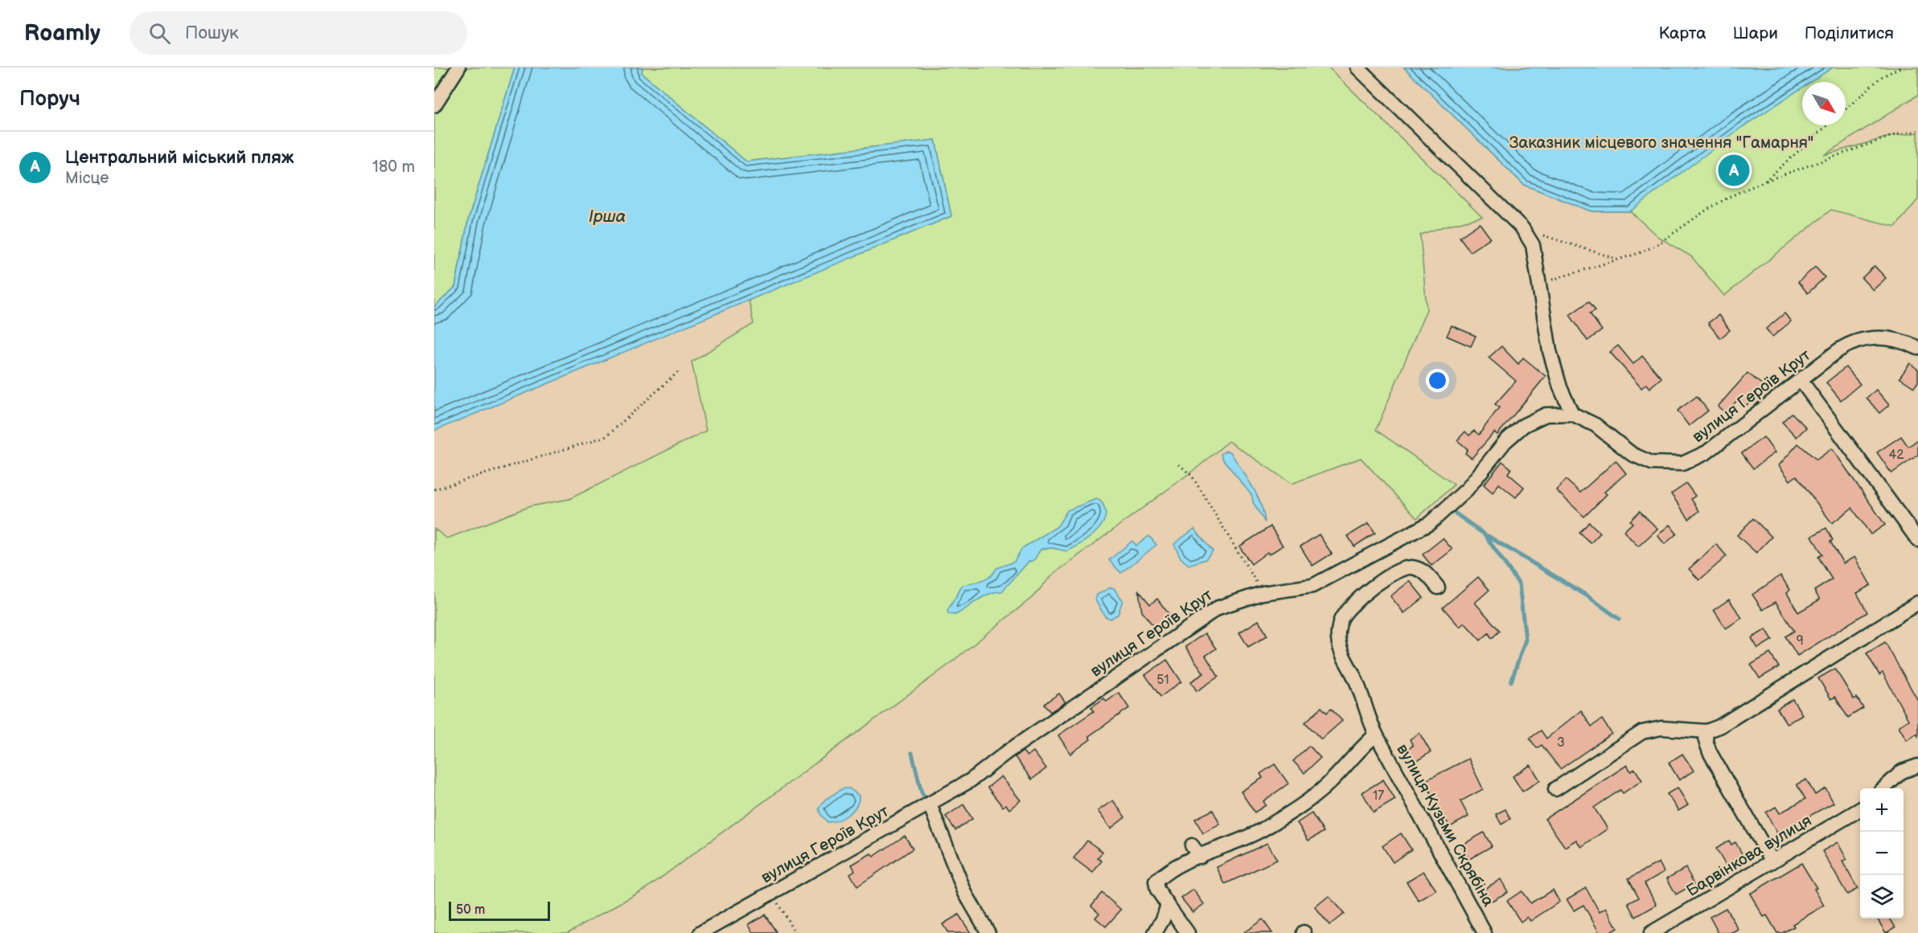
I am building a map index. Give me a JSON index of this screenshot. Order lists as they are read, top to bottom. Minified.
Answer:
{"streets":{"street":["вулиця Героїв Крут","вулиця Кузьми Скрябіна","Барвінкова вулиця"]},"water":["Ірша"],"parks":["Заказник місцевого значення \"Гамарня\""],"house_numbers":["42","9","51","3","17"],"scale_bar":"50 m","north":"bottom right","page":{"header":"Roamly","search":"Пошук","nav":["Карта","Шари","Поділитися"],"heading":"Поруч","list":[{"mark":"A","name":"Центральний міський пляж","note":"Місце","value":"180 m"}],"pins":"A","map_buttons":["+","−"],"scale":"50 m"}}
